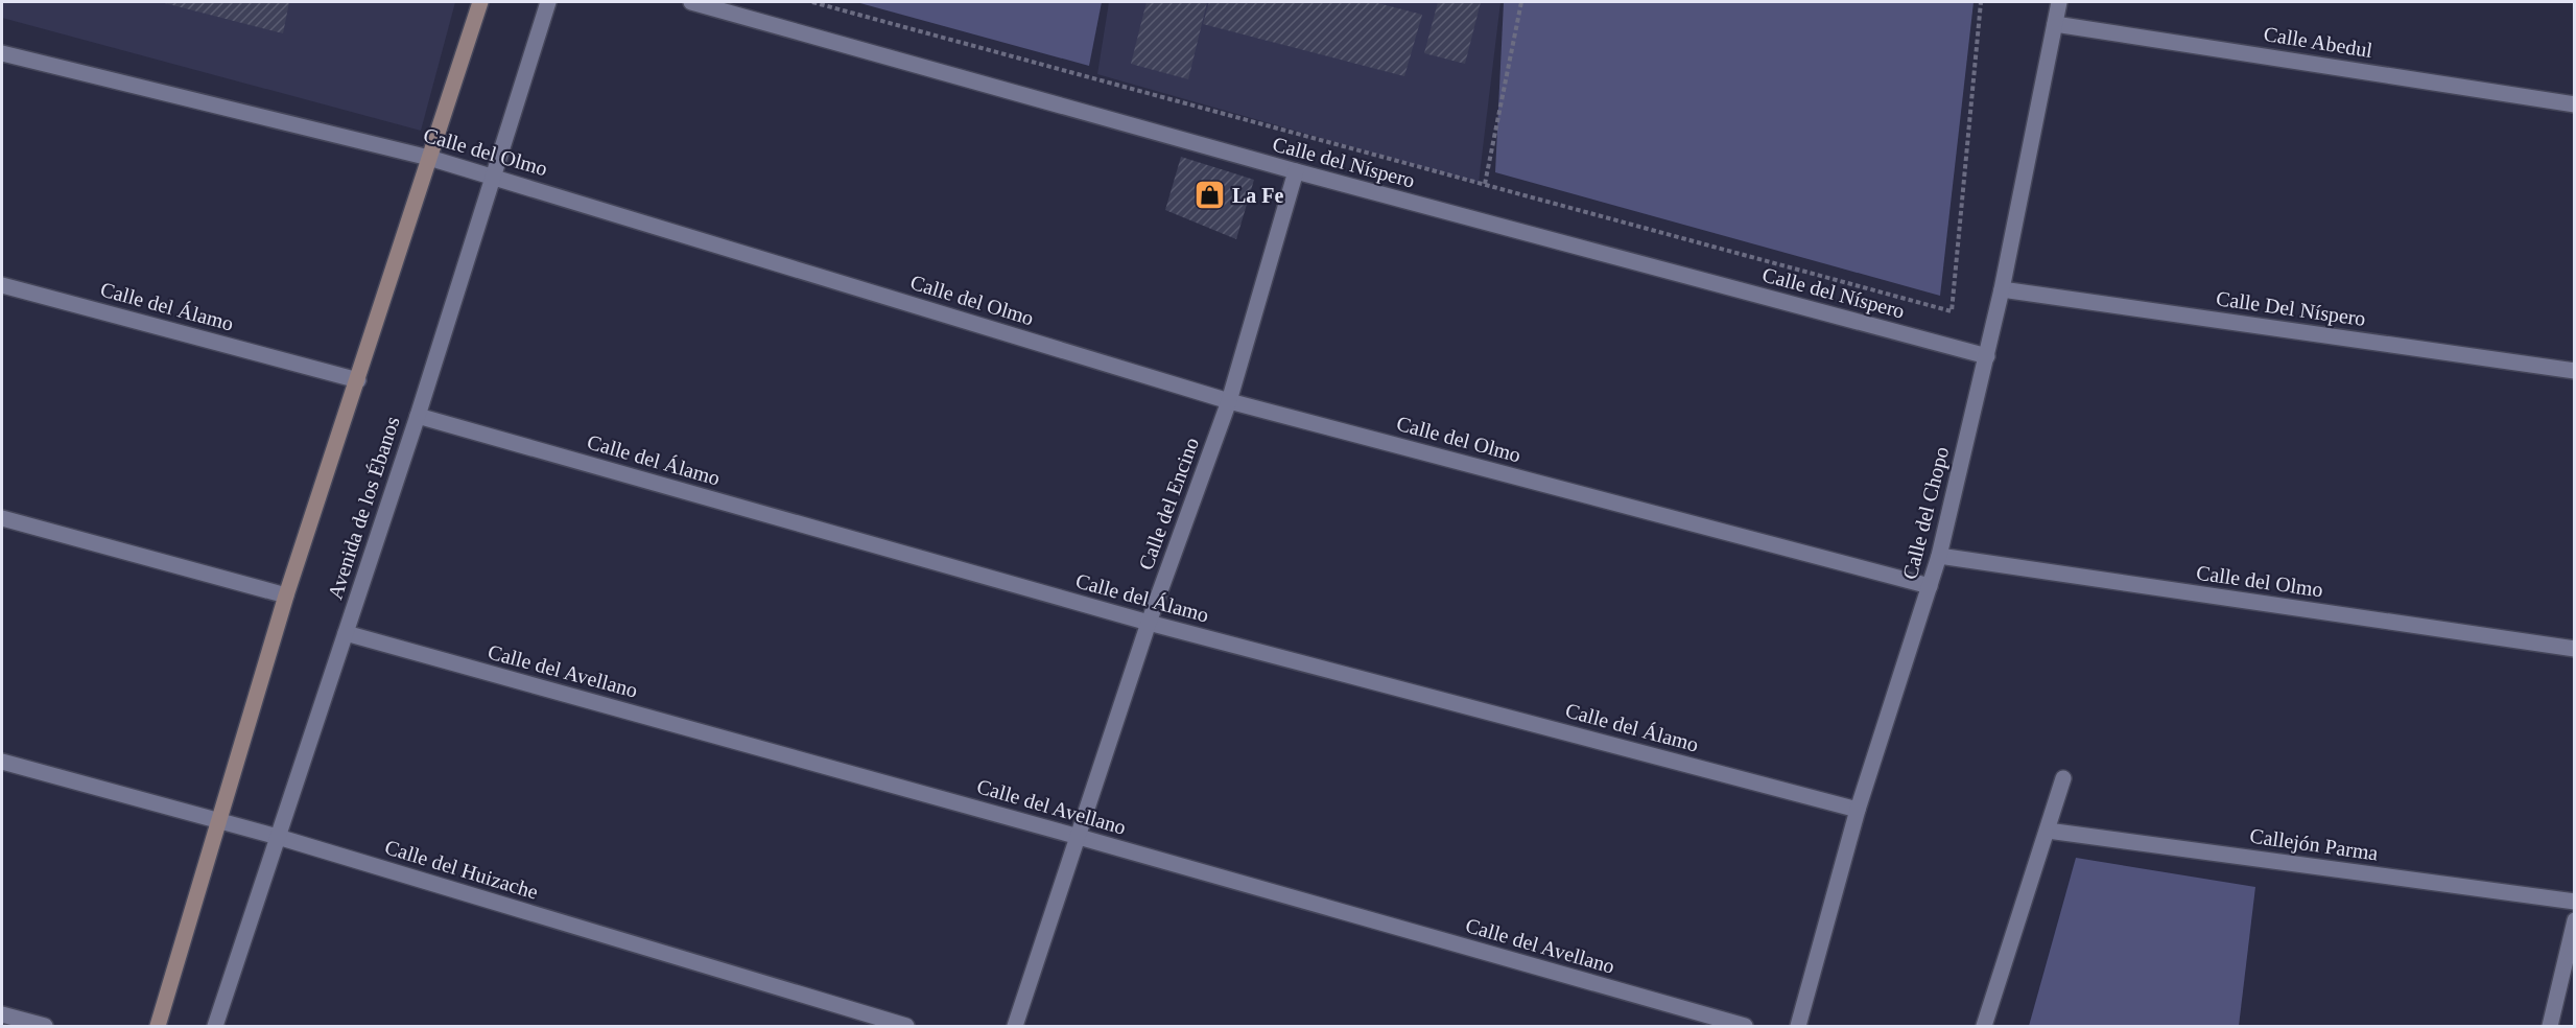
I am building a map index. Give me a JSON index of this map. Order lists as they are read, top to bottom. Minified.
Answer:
{"streets":{"street":["Calle Abedul","Calle del Olmo","Calle del Níspero","Calle del Álamo","Calle Del Níspero","Calle del Encino","Avenida de los Ébanos","Calle del Chopo","Calle del Avellano","Callejón Parma","Calle del Huizache"]},"crossings":[["Calle Abedul","Calle del Chopo"],["Calle del Olmo","Calle del Encino"],["Calle del Olmo","Avenida de los Ébanos"],["Calle del Olmo","Calle del Chopo"],["Calle del Níspero","Calle del Encino"],["Calle del Níspero","Calle del Chopo"],["Calle del Álamo","Calle del Encino"],["Calle del Álamo","Avenida de los Ébanos"],["Calle del Álamo","Calle del Chopo"],["Calle Del Níspero","Calle del Chopo"],["Calle del Encino","Calle del Avellano"],["Avenida de los Ébanos","Calle del Avellano"],["Avenida de los Ébanos","Calle del Huizache"]],"places":{"shop":["La Fe"]}}
